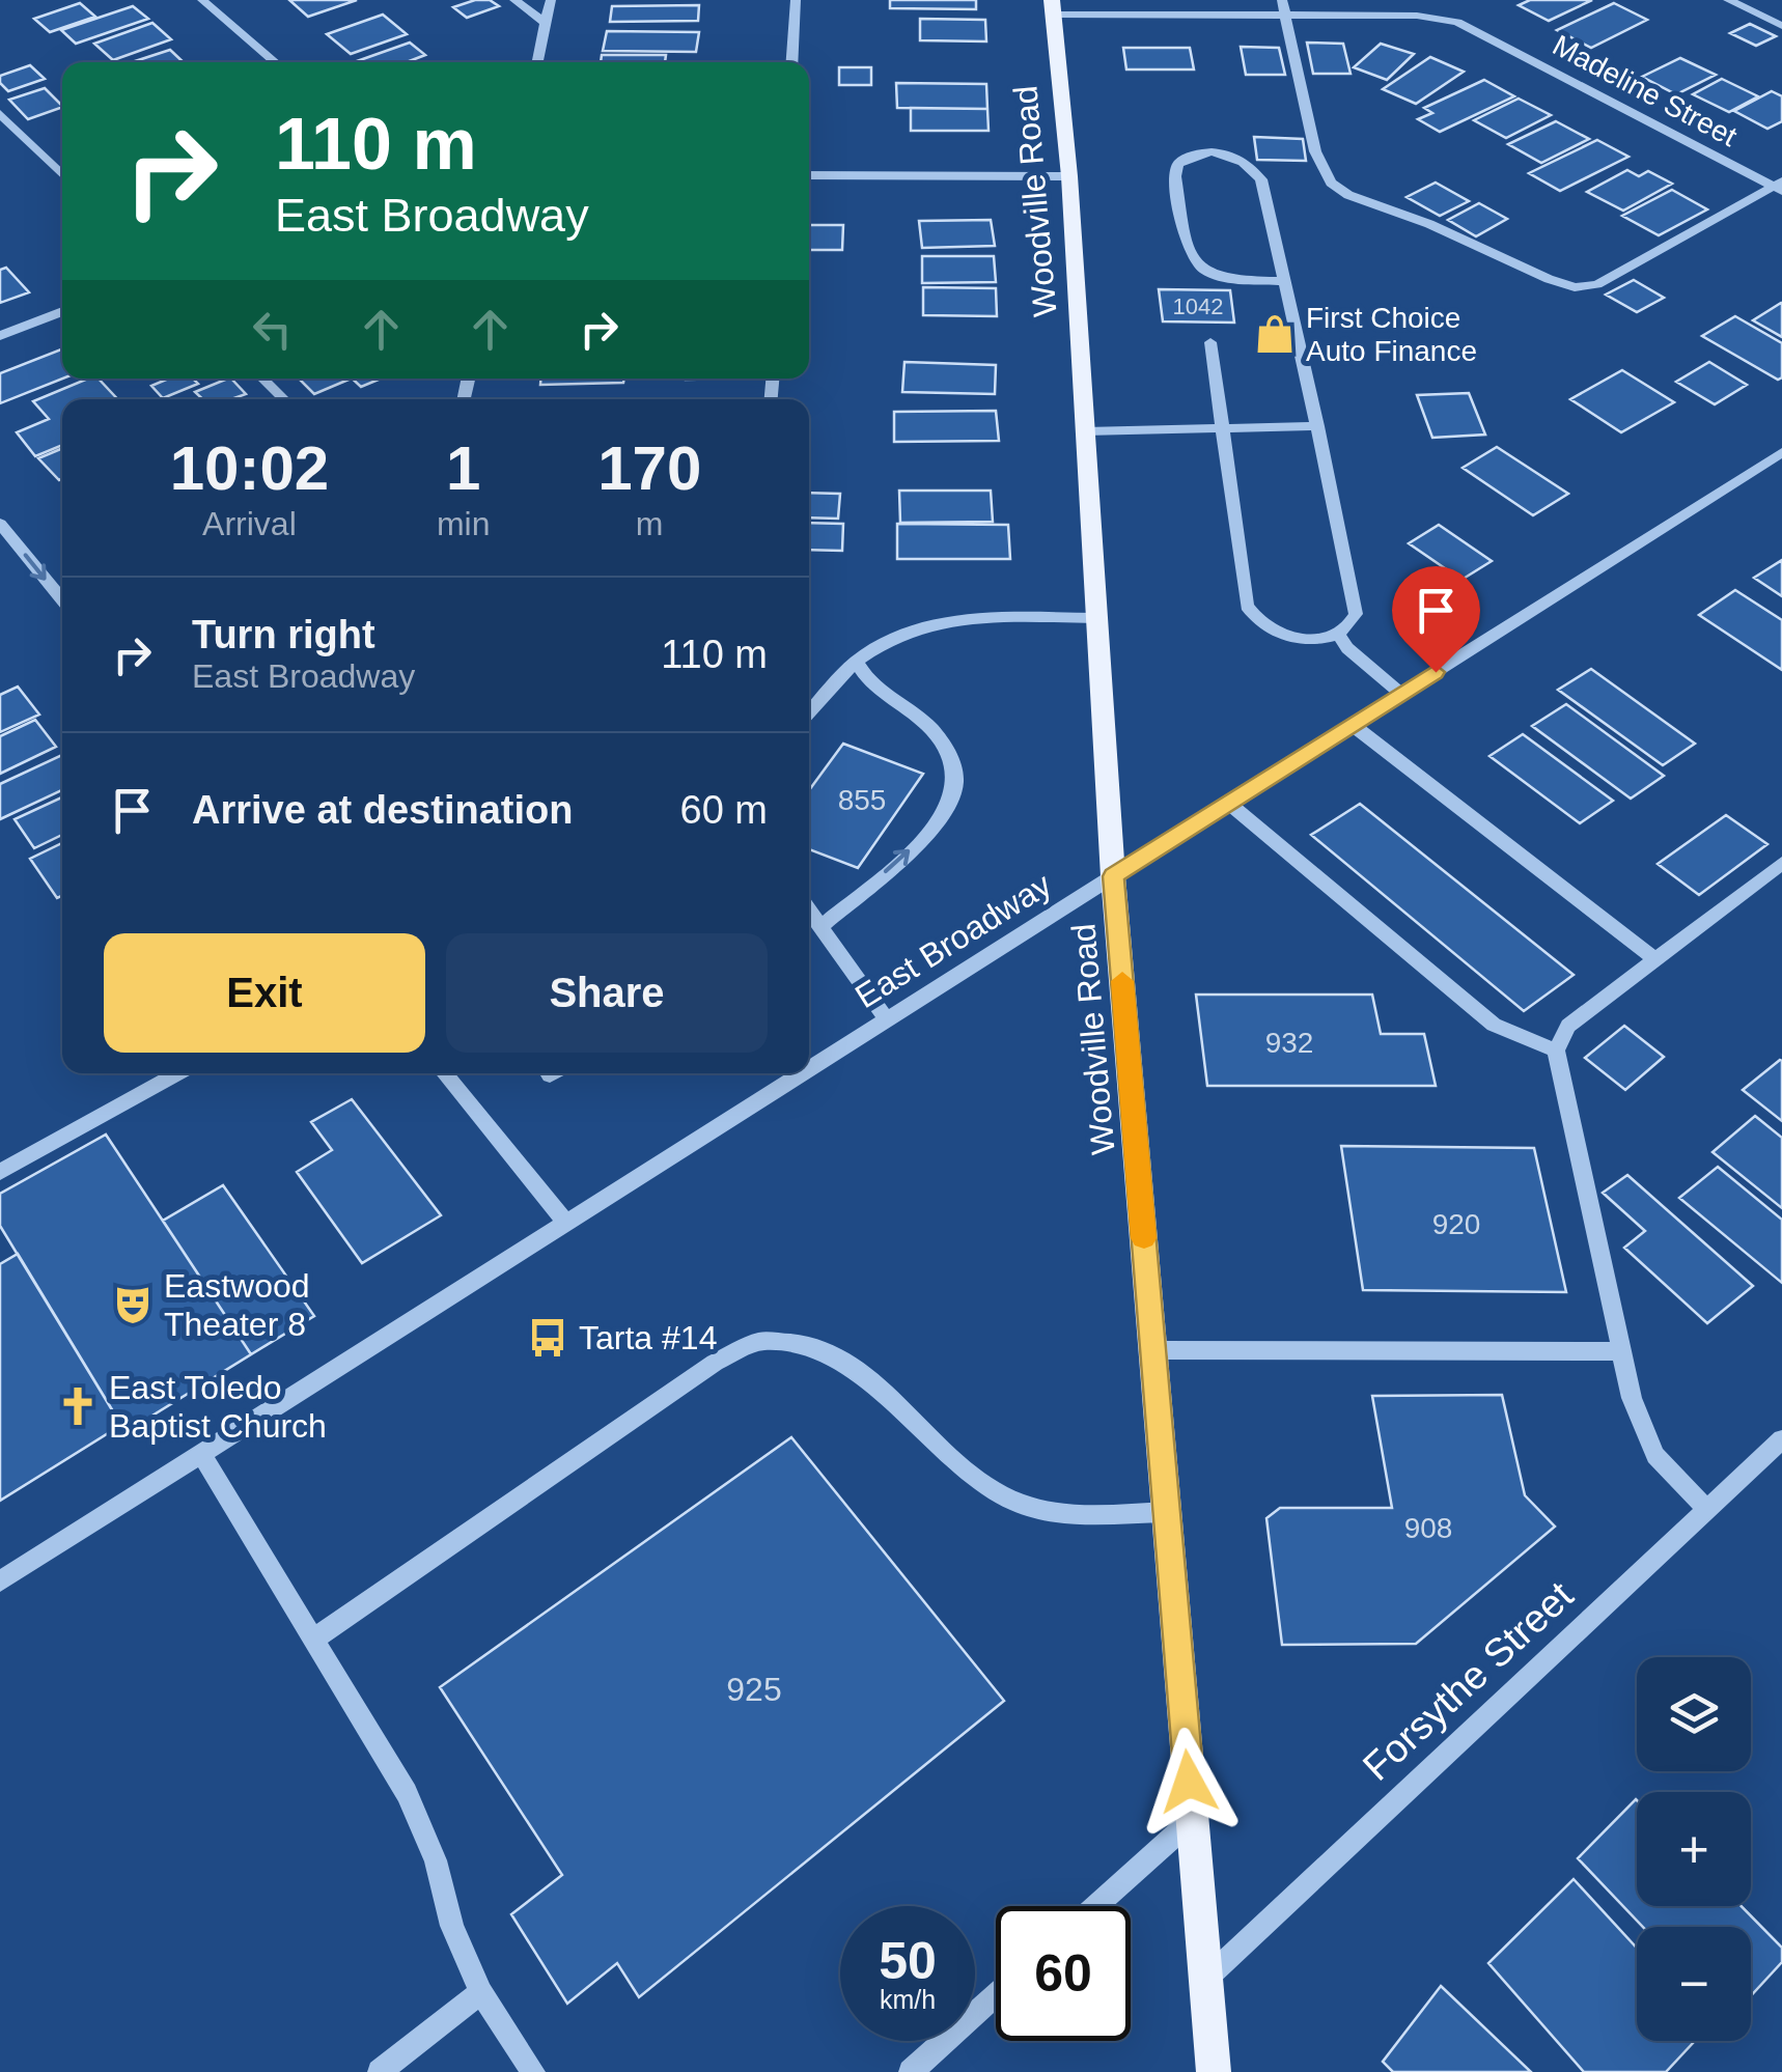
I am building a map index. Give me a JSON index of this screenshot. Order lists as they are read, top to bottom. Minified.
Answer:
{"streets":{"main road":["Woodville Road"],"street":["Madeline Street","East Broadway","Forsythe Street"]},"crossings":[["Madeline Street","Woodville Road"],["Woodville Road","East Broadway"],["Woodville Road","Forsythe Street"]],"places":{"shop":["First Choice Auto Finance"],"theatre":["Eastwood Theater 8"],"bus stop":["Tarta #14"],"church":["East Toledo Baptist Church"]},"house_numbers":["1042","855","932","920","908","925"],"page":{"turn":["110 m","East Broadway"],"eta":["10:02","Arrival","1","min","170","m"],"list":[{"name":"Turn right","note":"East Broadway","value":"110 m"},{"name":"Arrive at destination","value":"60 m"}],"buttons":["Exit","Share"],"map_buttons":["+","−"],"speed":"50 km/h","limit":"60"}}
